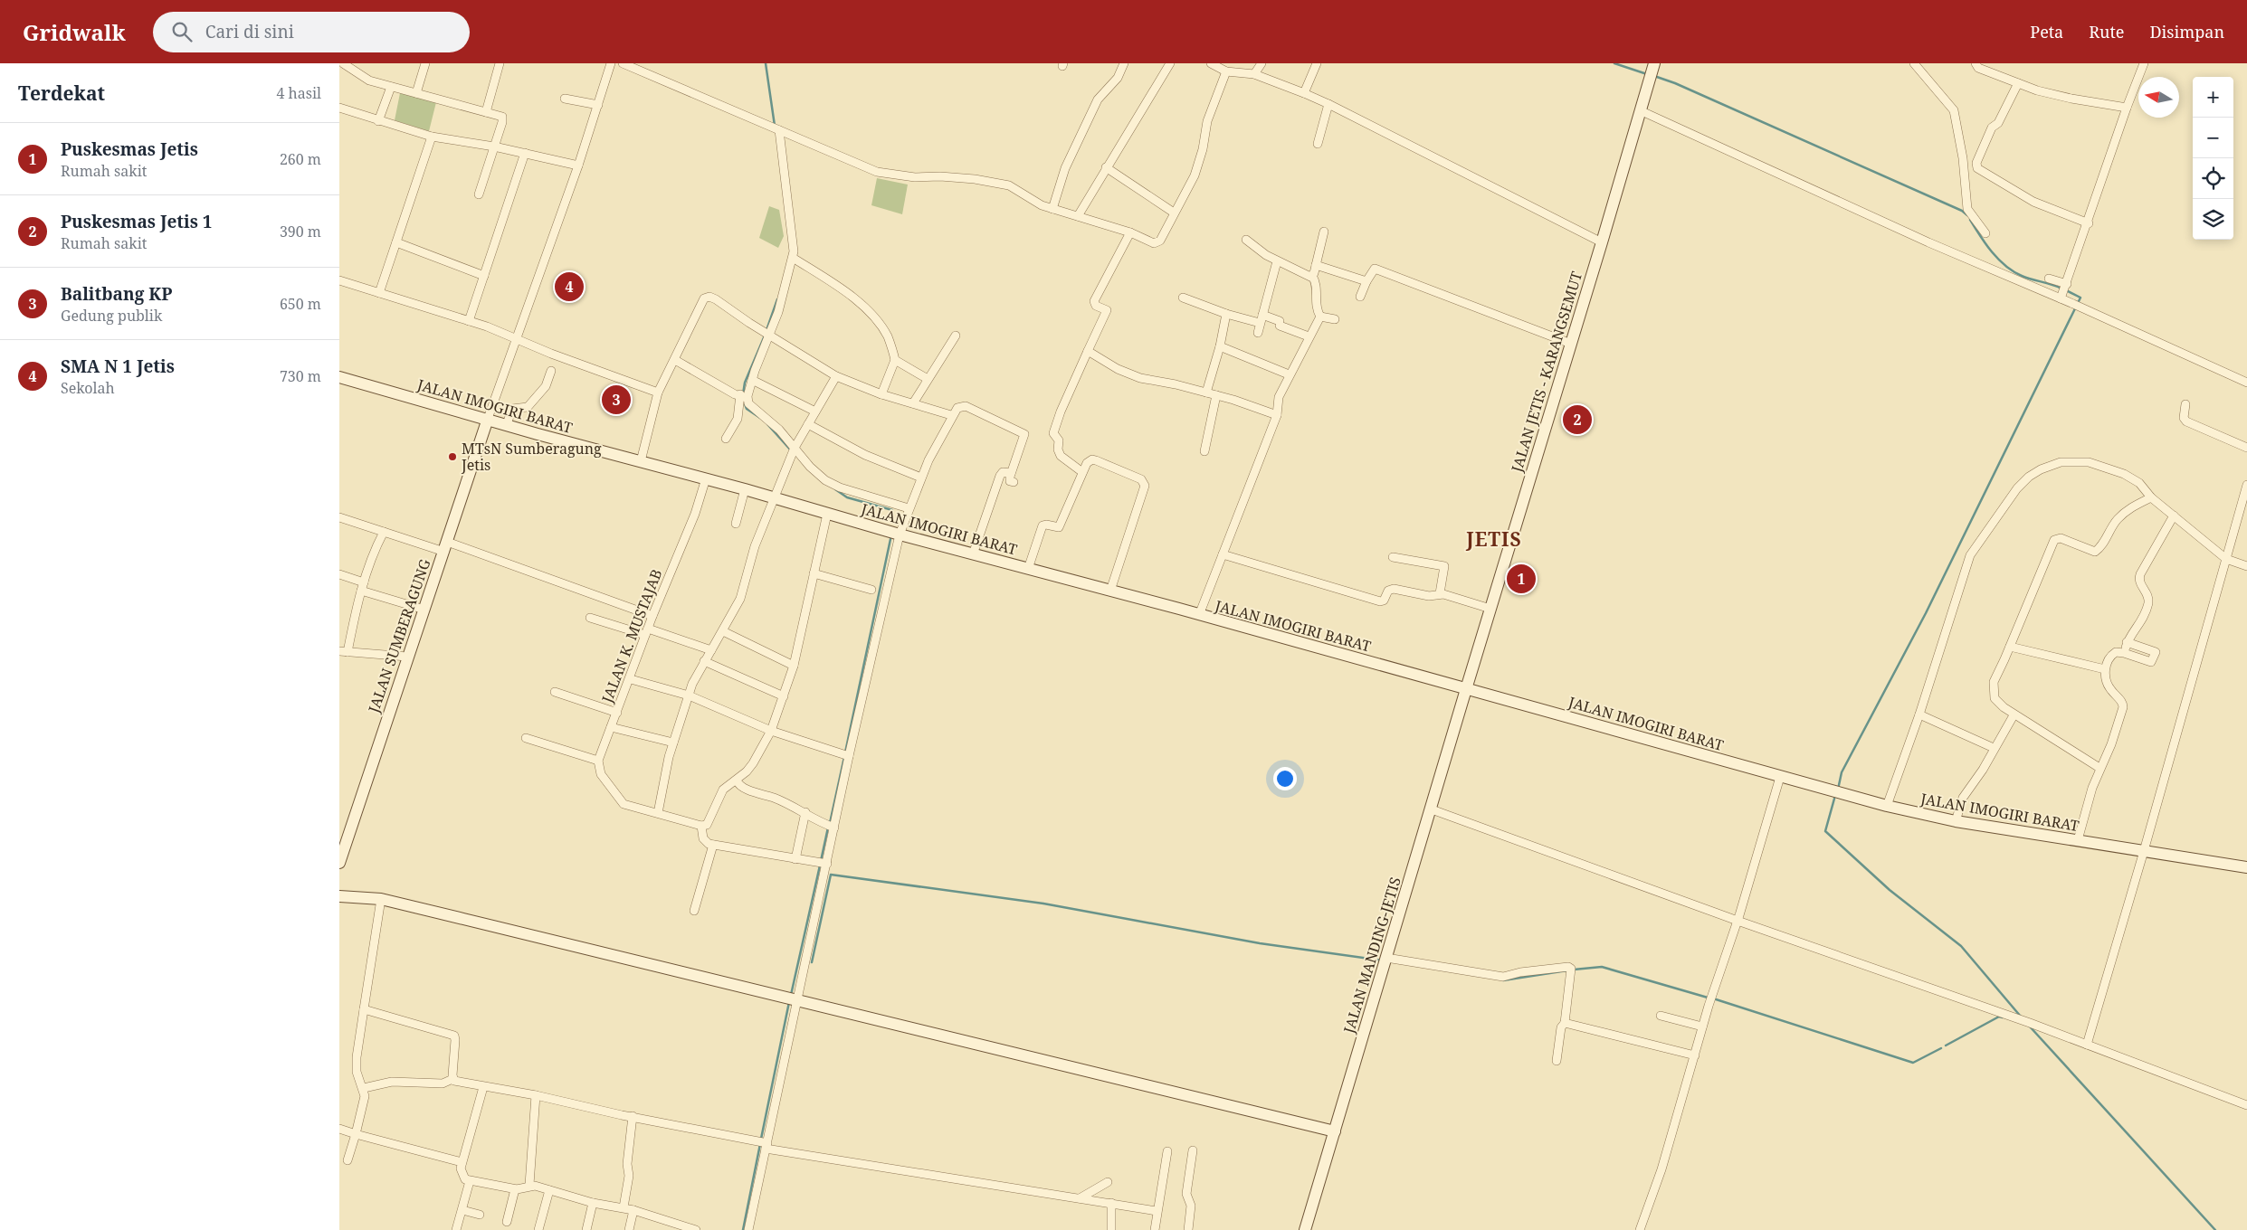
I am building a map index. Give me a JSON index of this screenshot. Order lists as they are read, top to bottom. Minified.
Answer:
{"streets":{"main road":["JALAN JETIS - KARANGSEMUT","JALAN IMOGIRI BARAT","JALAN SUMBERAGUNG","JALAN MANDING-JETIS"],"street":["JALAN K. MUSTAJAB"]},"crossings":[["JALAN JETIS - KARANGSEMUT","JALAN IMOGIRI BARAT"],["JALAN JETIS - KARANGSEMUT","JALAN MANDING-JETIS"],["JALAN IMOGIRI BARAT","JALAN SUMBERAGUNG"],["JALAN IMOGIRI BARAT","JALAN K. MUSTAJAB"],["JALAN IMOGIRI BARAT","JALAN MANDING-JETIS"]],"districts":["JETIS"],"places":["MTsN Sumberagung Jetis"],"north":"left","page":{"header":"Gridwalk","search":"Cari di sini","nav":["Peta","Rute","Disimpan"],"heading":["Terdekat","4 hasil"],"map_buttons":["+","−"],"list":[{"mark":"1","name":"Puskesmas Jetis","note":"Rumah sakit","value":"260 m"},{"mark":"2","name":"Puskesmas Jetis 1","note":"Rumah sakit","value":"390 m"},{"mark":"3","name":"Balitbang KP","note":"Gedung publik","value":"650 m"},{"mark":"4","name":"SMA N 1 Jetis","note":"Sekolah","value":"730 m"}],"pins":["4","3","2","1"]}}
